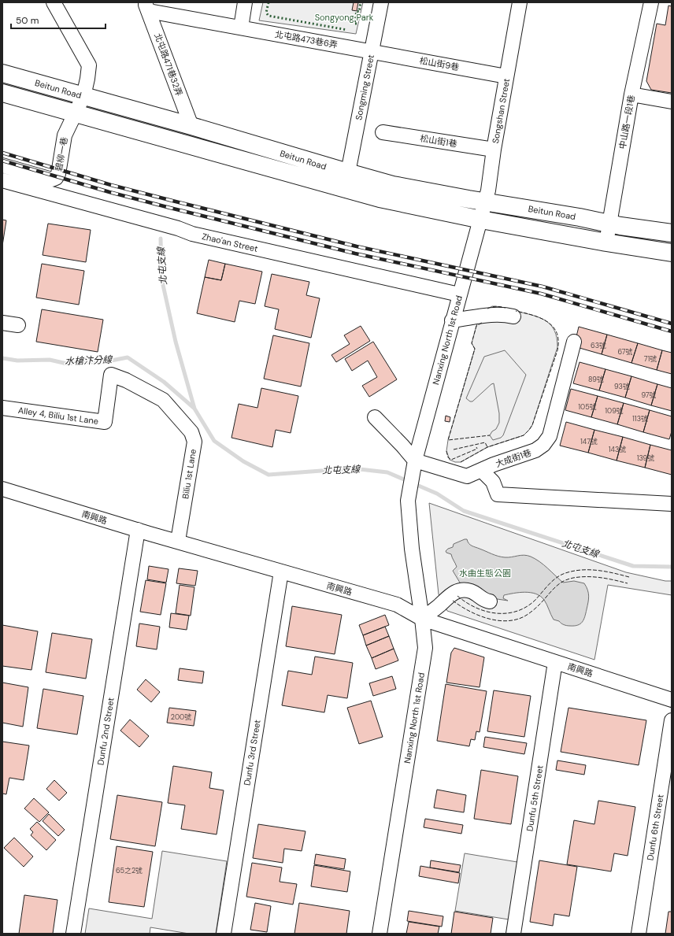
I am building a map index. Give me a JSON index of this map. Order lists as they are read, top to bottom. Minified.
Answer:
{"streets":{"main road":["Beitun Road"],"street":["北屯路473巷6弄","松山街9巷","北屯路471巷32弄","Songming Street","Songshan Street","中山路一段1巷","松山街1巷","碧柳一巷","Zhao'an Street","Nanxing North 1st Road","Alley 4, Biliu 1st Lane","大成街1巷","Biliu 1st Lane","南興路","Dunfu 2nd Street","Dunfu 3rd Street","Dunfu 5th Street","Dunfu 6th Street"]},"crossings":[["北屯路473巷6弄","松山街9巷"],["北屯路473巷6弄","北屯路471巷32弄"],["北屯路473巷6弄","Songming Street"],["松山街9巷","Songming Street"],["松山街9巷","Songshan Street"],["北屯路471巷32弄","Beitun Road"],["Songming Street","Beitun Road"],["Beitun Road","Songshan Street"],["Beitun Road","中山路一段1巷"],["Beitun Road","碧柳一巷"],["Beitun Road","Nanxing North 1st Road"],["Songshan Street","松山街1巷"],["Songshan Street","Nanxing North 1st Road"],["Zhao'an Street","Nanxing North 1st Road"],["Nanxing North 1st Road","大成街1巷"],["Nanxing North 1st Road","南興路"],["Alley 4, Biliu 1st Lane","Biliu 1st Lane"],["Biliu 1st Lane","南興路"],["南興路","Dunfu 2nd Street"],["南興路","Dunfu 3rd Street"],["南興路","Dunfu 5th Street"]],"water":["北屯支線","水槍汴分線"],"parks":["Songyong Park","水曲生態公園"],"house_numbers":["63號","67號","71號","89號","93號","97號","105號","109號","113號","147號","143號","139號","200號","65之2號"],"scale_bar":"50 m"}
